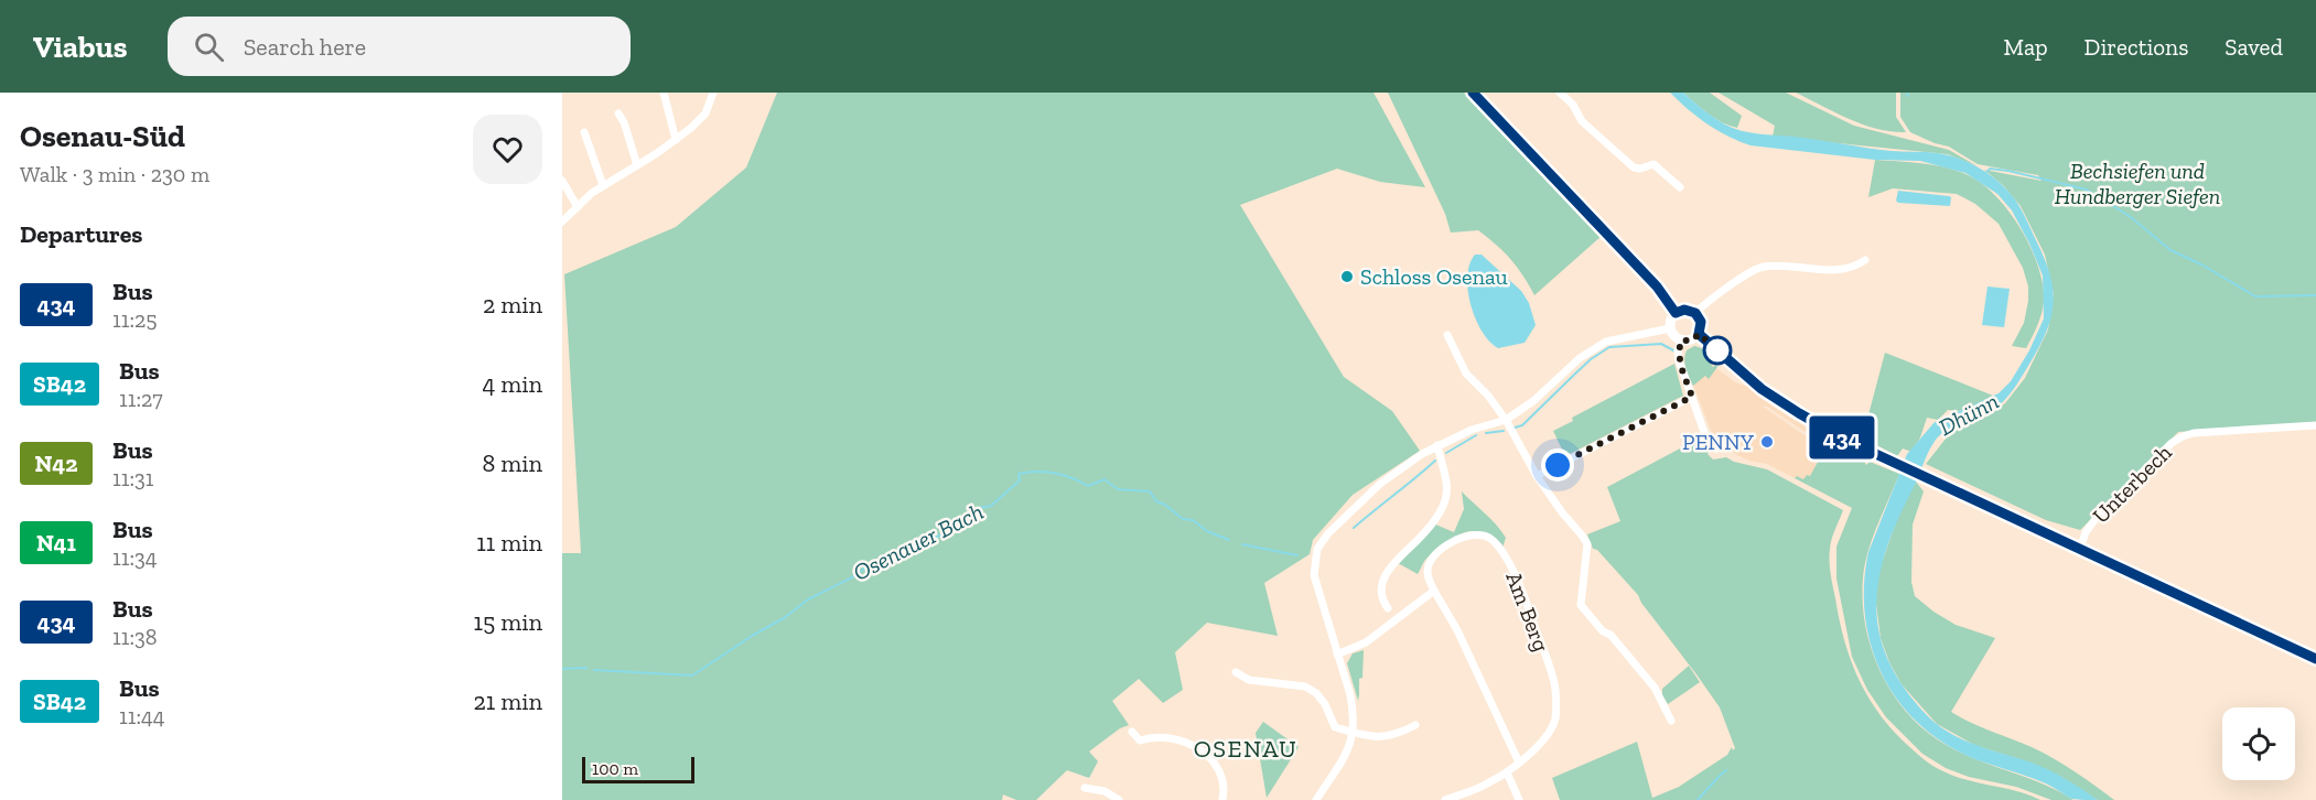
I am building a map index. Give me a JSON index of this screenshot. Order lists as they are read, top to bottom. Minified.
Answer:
{"streets":{"street":["Unterbech","Am Berg"]},"districts":["OSENAU"],"water":["Dhünn","Osenauer Bach"],"parks":["Bechsiefen und Hundberger Siefen"],"places":["Schloss Osenau","PENNY"],"lines":["bus line 434"],"scale_bar":"100 m","page":{"header":"Viabus","search":"Search here","nav":["Map","Directions","Saved"],"heading":[["Osenau-Süd","Walk · 3 min · 230 m"],"Departures"],"on_map":"434","list":[{"mark":"434","name":"Bus","note":"11:25","value":"2 min"},{"mark":"SB42","name":"Bus","note":"11:27","value":"4 min"},{"mark":"N42","name":"Bus","note":"11:31","value":"8 min"},{"mark":"N41","name":"Bus","note":"11:34","value":"11 min"},{"mark":"434","name":"Bus","note":"11:38","value":"15 min"},{"mark":"SB42","name":"Bus","note":"11:44","value":"21 min"}],"scale":"100 m"}}
